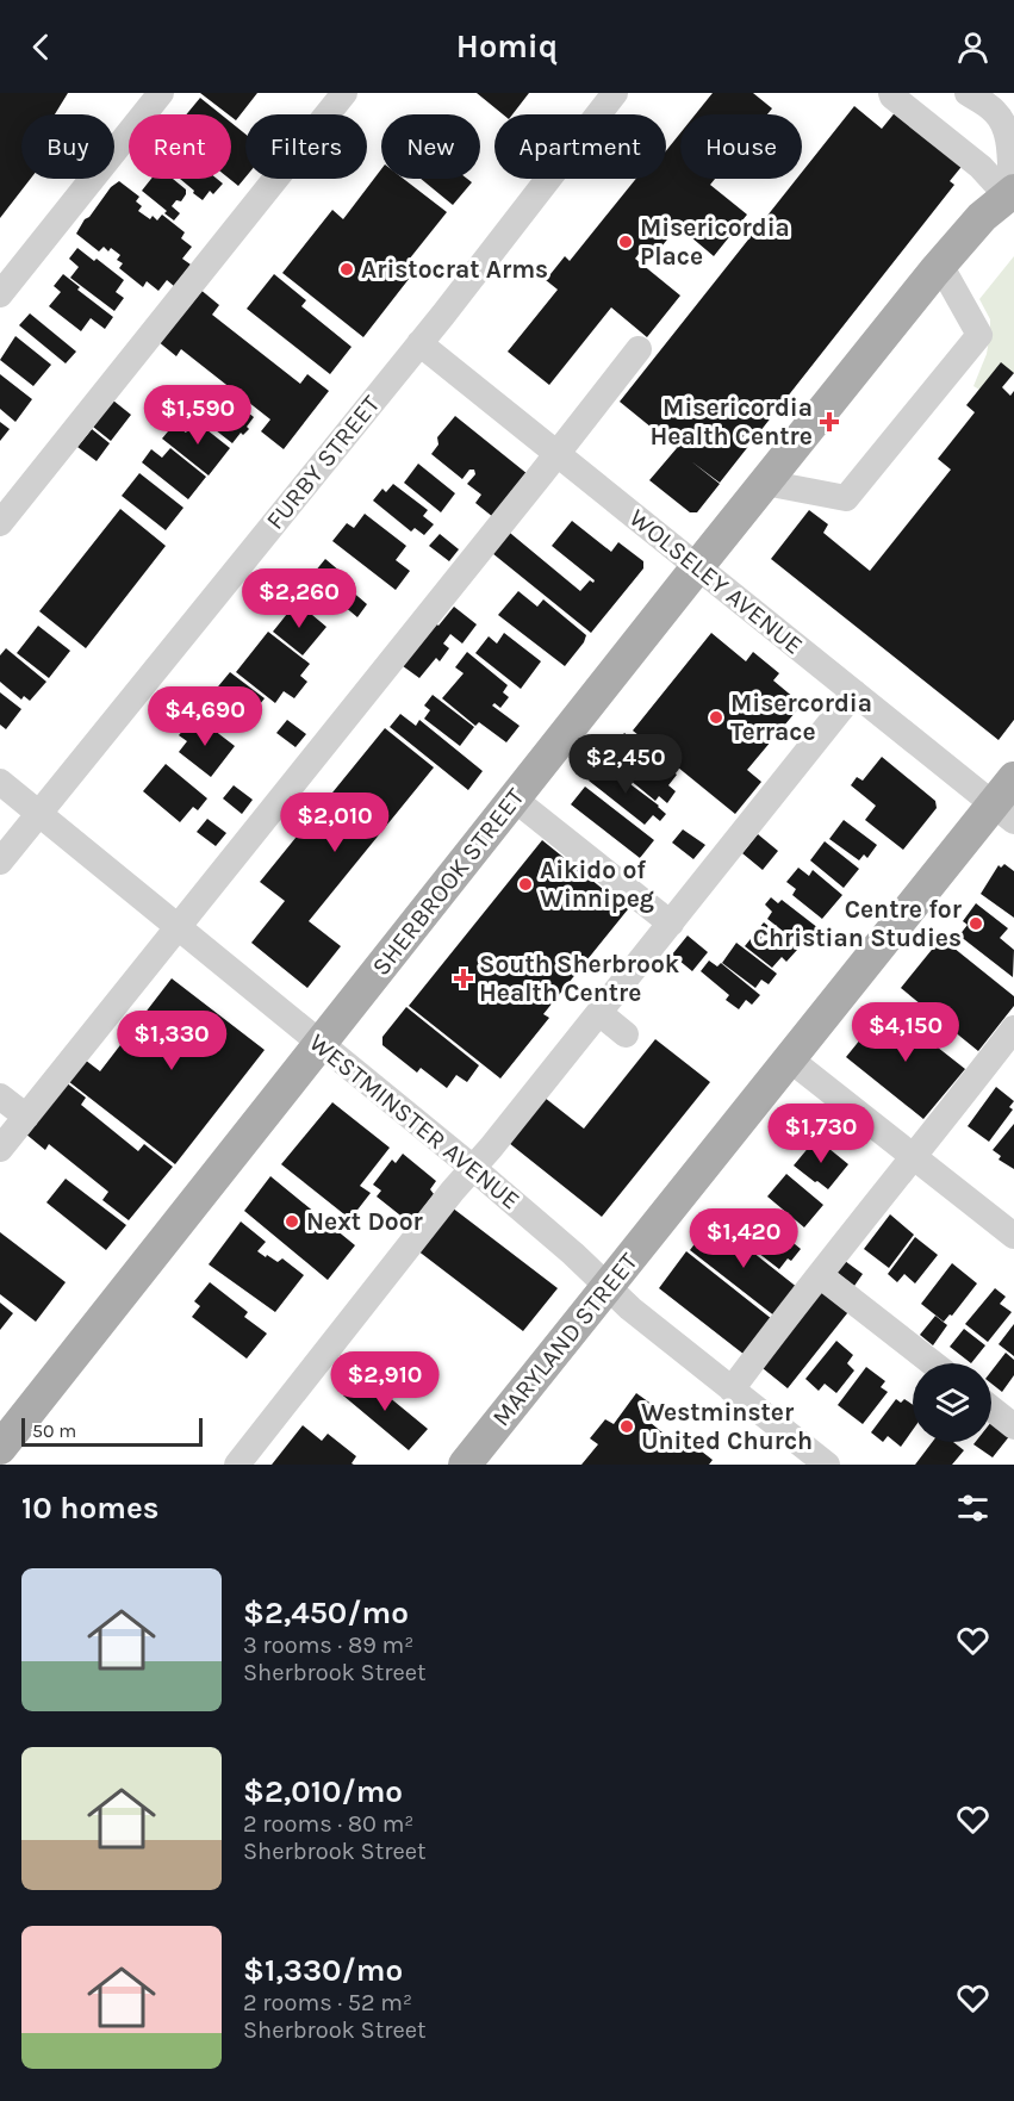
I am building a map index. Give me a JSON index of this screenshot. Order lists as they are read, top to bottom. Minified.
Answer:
{"streets":{"main road":["SHERBROOK STREET","MARYLAND STREET"],"street":["FURBY STREET","WOLSELEY AVENUE","WESTMINSTER AVENUE"]},"crossings":[["FURBY STREET","WOLSELEY AVENUE"],["FURBY STREET","WESTMINSTER AVENUE"],["WOLSELEY AVENUE","SHERBROOK STREET"],["WOLSELEY AVENUE","MARYLAND STREET"],["SHERBROOK STREET","WESTMINSTER AVENUE"],["WESTMINSTER AVENUE","MARYLAND STREET"]],"places":{"other":["Misericordia Place","Aristocrat Arms","Misercordia Terrace","Aikido of Winnipeg","Centre for Christian Studies","Next Door","Westminster United Church"],"health":["Misericordia Health Centre","South Sherbrook Health Centre"]},"scale_bar":"50 m","page":{"header":"Homiq","chip":["Buy","Rent","Filters","New","Apartment","House"],"price":["$1,590","$2,260","$4,690","$2,450","$2,010","$4,150","$1,330","$1,730","$1,420","$2,910"],"scale":"50 m","heading":"10 homes","list":[{"name":"$2,450/mo","note":"3 rooms · 89 m² · Sherbrook Street"},{"name":"$2,010/mo","note":"2 rooms · 80 m² · Sherbrook Street"},{"name":"$1,330/mo","note":"2 rooms · 52 m² · Sherbrook Street"}]}}
